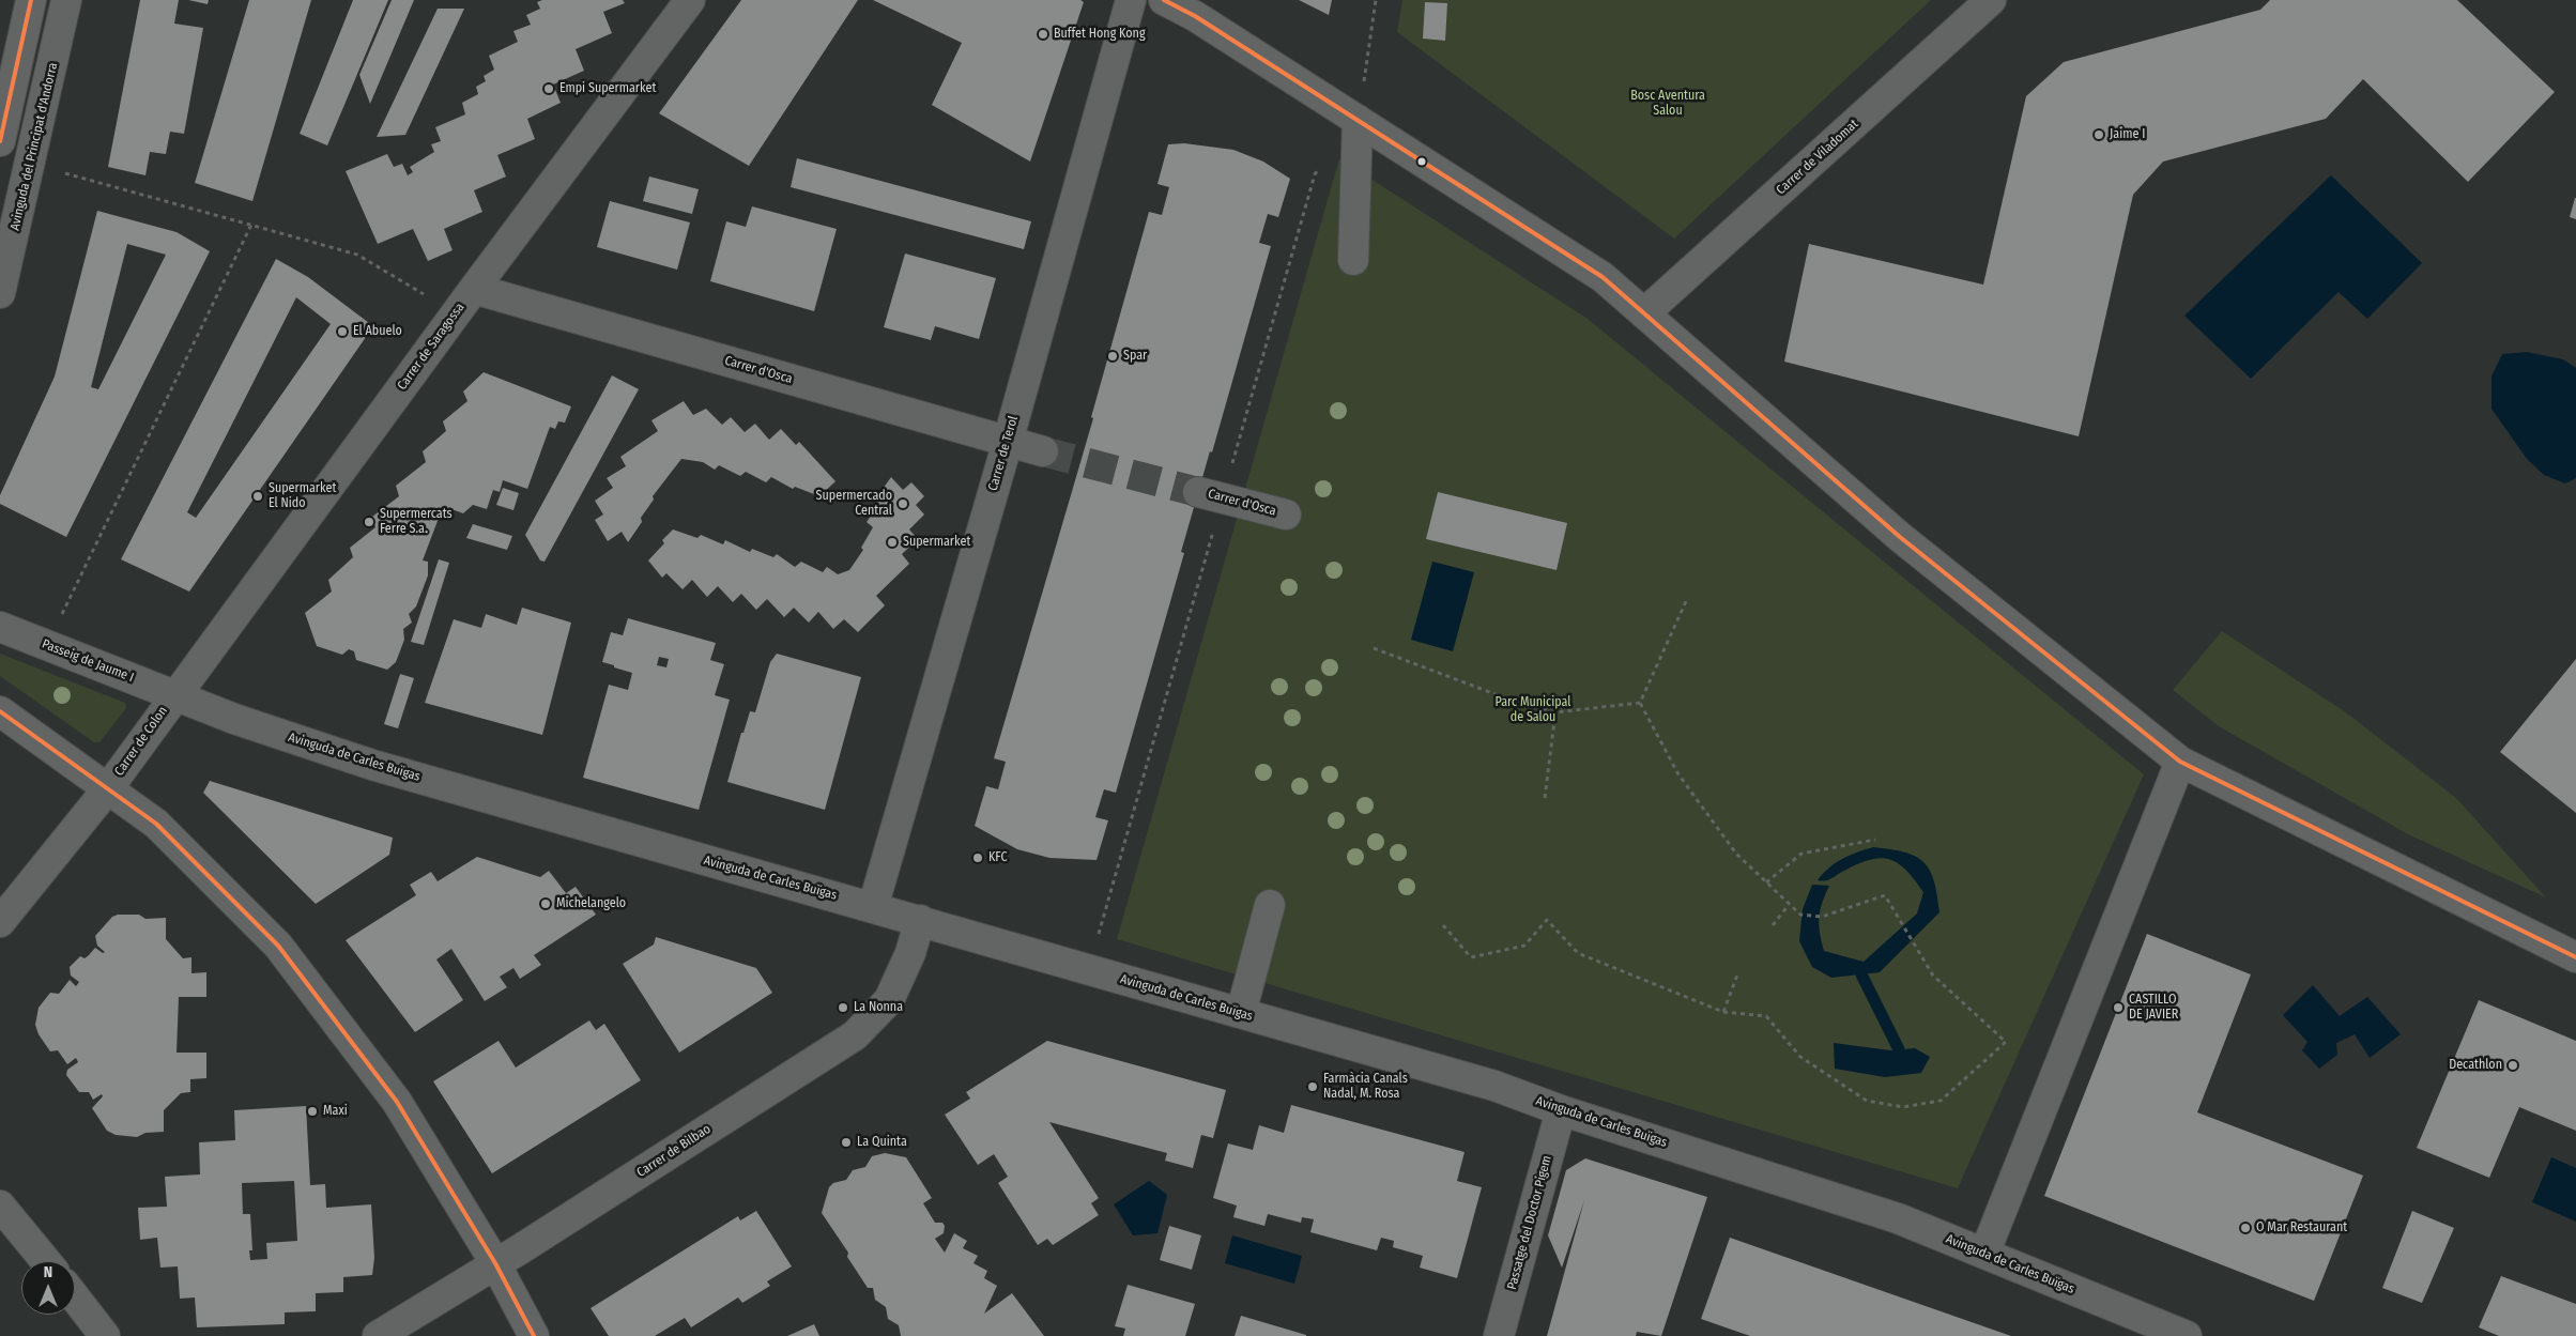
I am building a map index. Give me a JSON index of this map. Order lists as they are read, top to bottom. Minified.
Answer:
{"streets":{"street":["Avinguda del Principat d'Andorra","Carrer de Viladomat","Carrer de Saragossa","Carrer d'Osca","Carrer de Terol","Passeig de Jaume I","Carrer de Colon","Avinguda de Carles Buïgas","Carrer de Bilbao","Passatge del Doctor Pigem"]},"crossings":[["Carrer de Saragossa","Carrer d'Osca"],["Carrer de Saragossa","Passeig de Jaume I"],["Carrer de Saragossa","Carrer de Colon"],["Carrer de Saragossa","Avinguda de Carles Buïgas"],["Carrer d'Osca","Carrer de Terol"],["Carrer de Terol","Avinguda de Carles Buïgas"],["Passeig de Jaume I","Carrer de Colon"],["Passeig de Jaume I","Avinguda de Carles Buïgas"],["Carrer de Colon","Avinguda de Carles Buïgas"],["Avinguda de Carles Buïgas","Carrer de Bilbao"],["Avinguda de Carles Buïgas","Passatge del Doctor Pigem"]],"parks":["Bosc Aventura Salou","Parc Municipal de Salou"],"places":["Buffet Hong Kong","Empi Supermarket","Jaime I","El Abuelo","Spar","Supermarket El Nido","Supermercado Central","Supermercats Ferre S.a.","Supermarket","KFC","Michelangelo","La Nonna","CASTILLO DE JAVIER","Decathlon","Farmàcia Canals Nadal, M. Rosa","Maxi","La Quinta","O Mar Restaurant"],"north":"top"}
